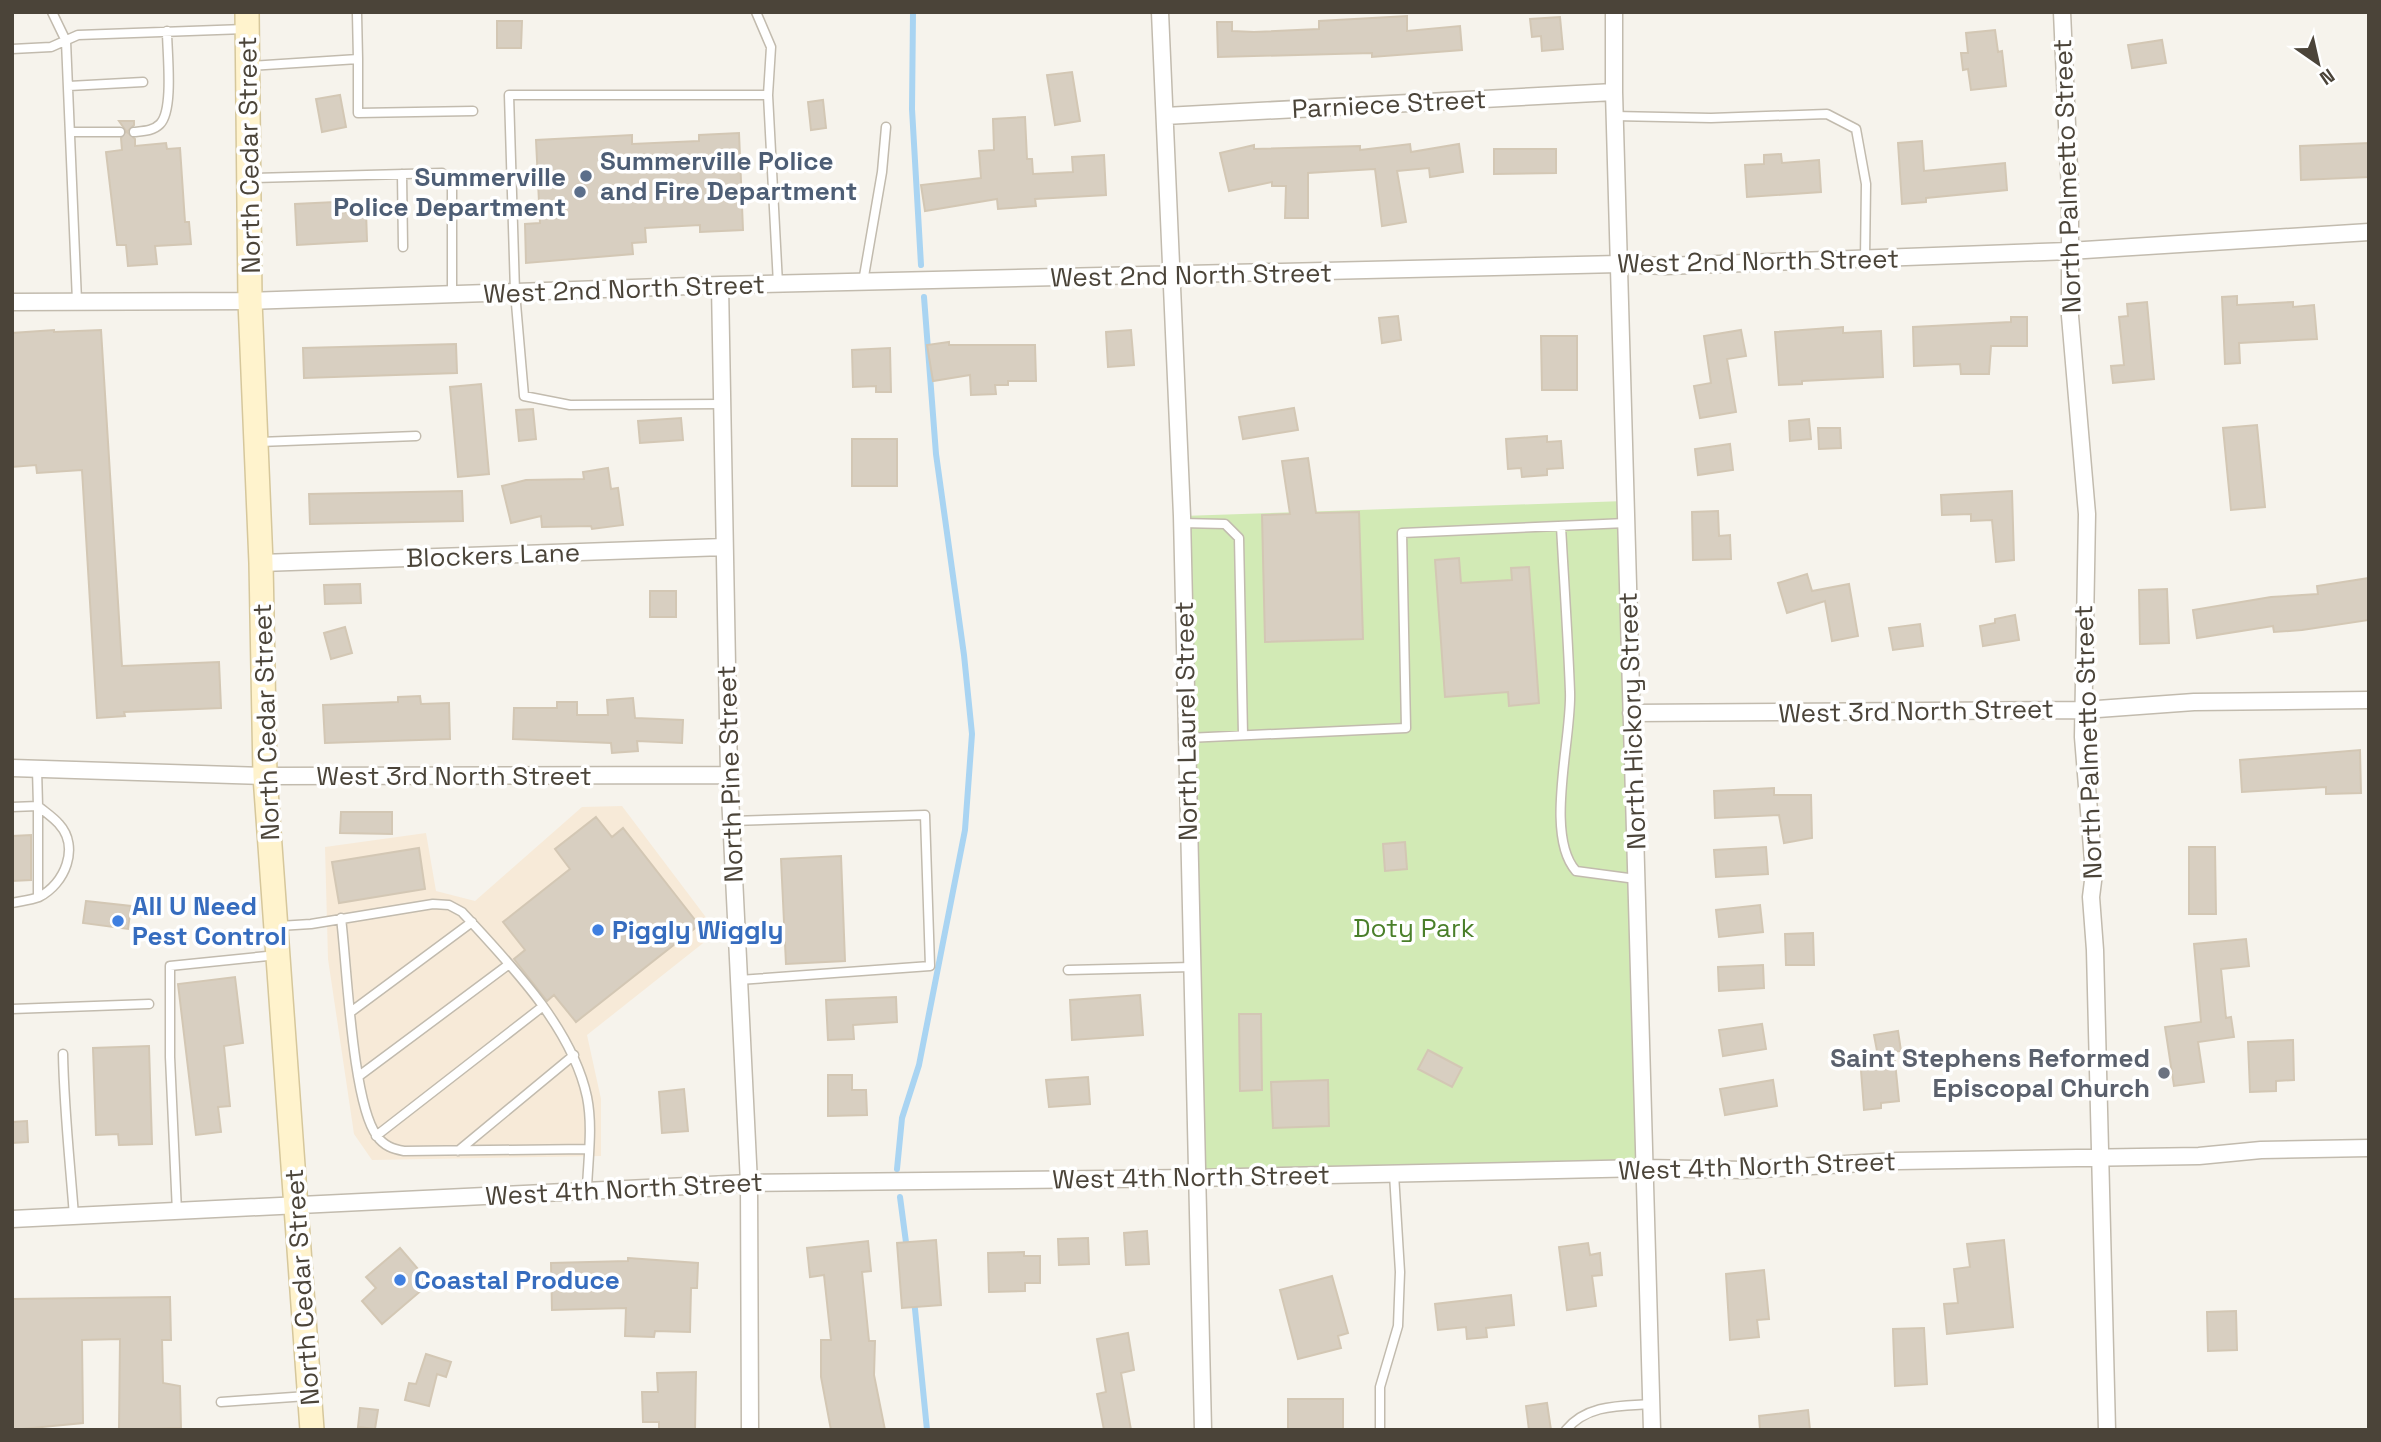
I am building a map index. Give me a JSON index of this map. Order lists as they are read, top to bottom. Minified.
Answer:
{"streets":{"street":["Parniece Street","North Cedar Street","North Palmetto Street","West 2nd North Street","Blockers Lane","West 3rd North Street","North Laurel Street","North Hickory Street","North Pine Street","West 4th North Street"]},"crossings":[["Parniece Street","North Laurel Street"],["Parniece Street","North Hickory Street"],["North Cedar Street","West 2nd North Street"],["North Cedar Street","Blockers Lane"],["North Cedar Street","West 3rd North Street"],["North Cedar Street","West 4th North Street"],["North Palmetto Street","West 2nd North Street"],["North Palmetto Street","West 3rd North Street"],["North Palmetto Street","West 4th North Street"],["West 2nd North Street","North Laurel Street"],["West 2nd North Street","North Hickory Street"],["West 2nd North Street","North Pine Street"],["Blockers Lane","North Pine Street"],["West 3rd North Street","North Hickory Street"],["West 3rd North Street","North Pine Street"],["North Laurel Street","West 4th North Street"],["North Hickory Street","West 4th North Street"],["North Pine Street","West 4th North Street"]],"parks":["Doty Park"],"places":["Summerville Police and Fire Department","Summerville Police Department","All U Need Pest Control","Piggly Wiggly","Saint Stephens Reformed Episcopal Church","Coastal Produce"],"north":"bottom right"}
